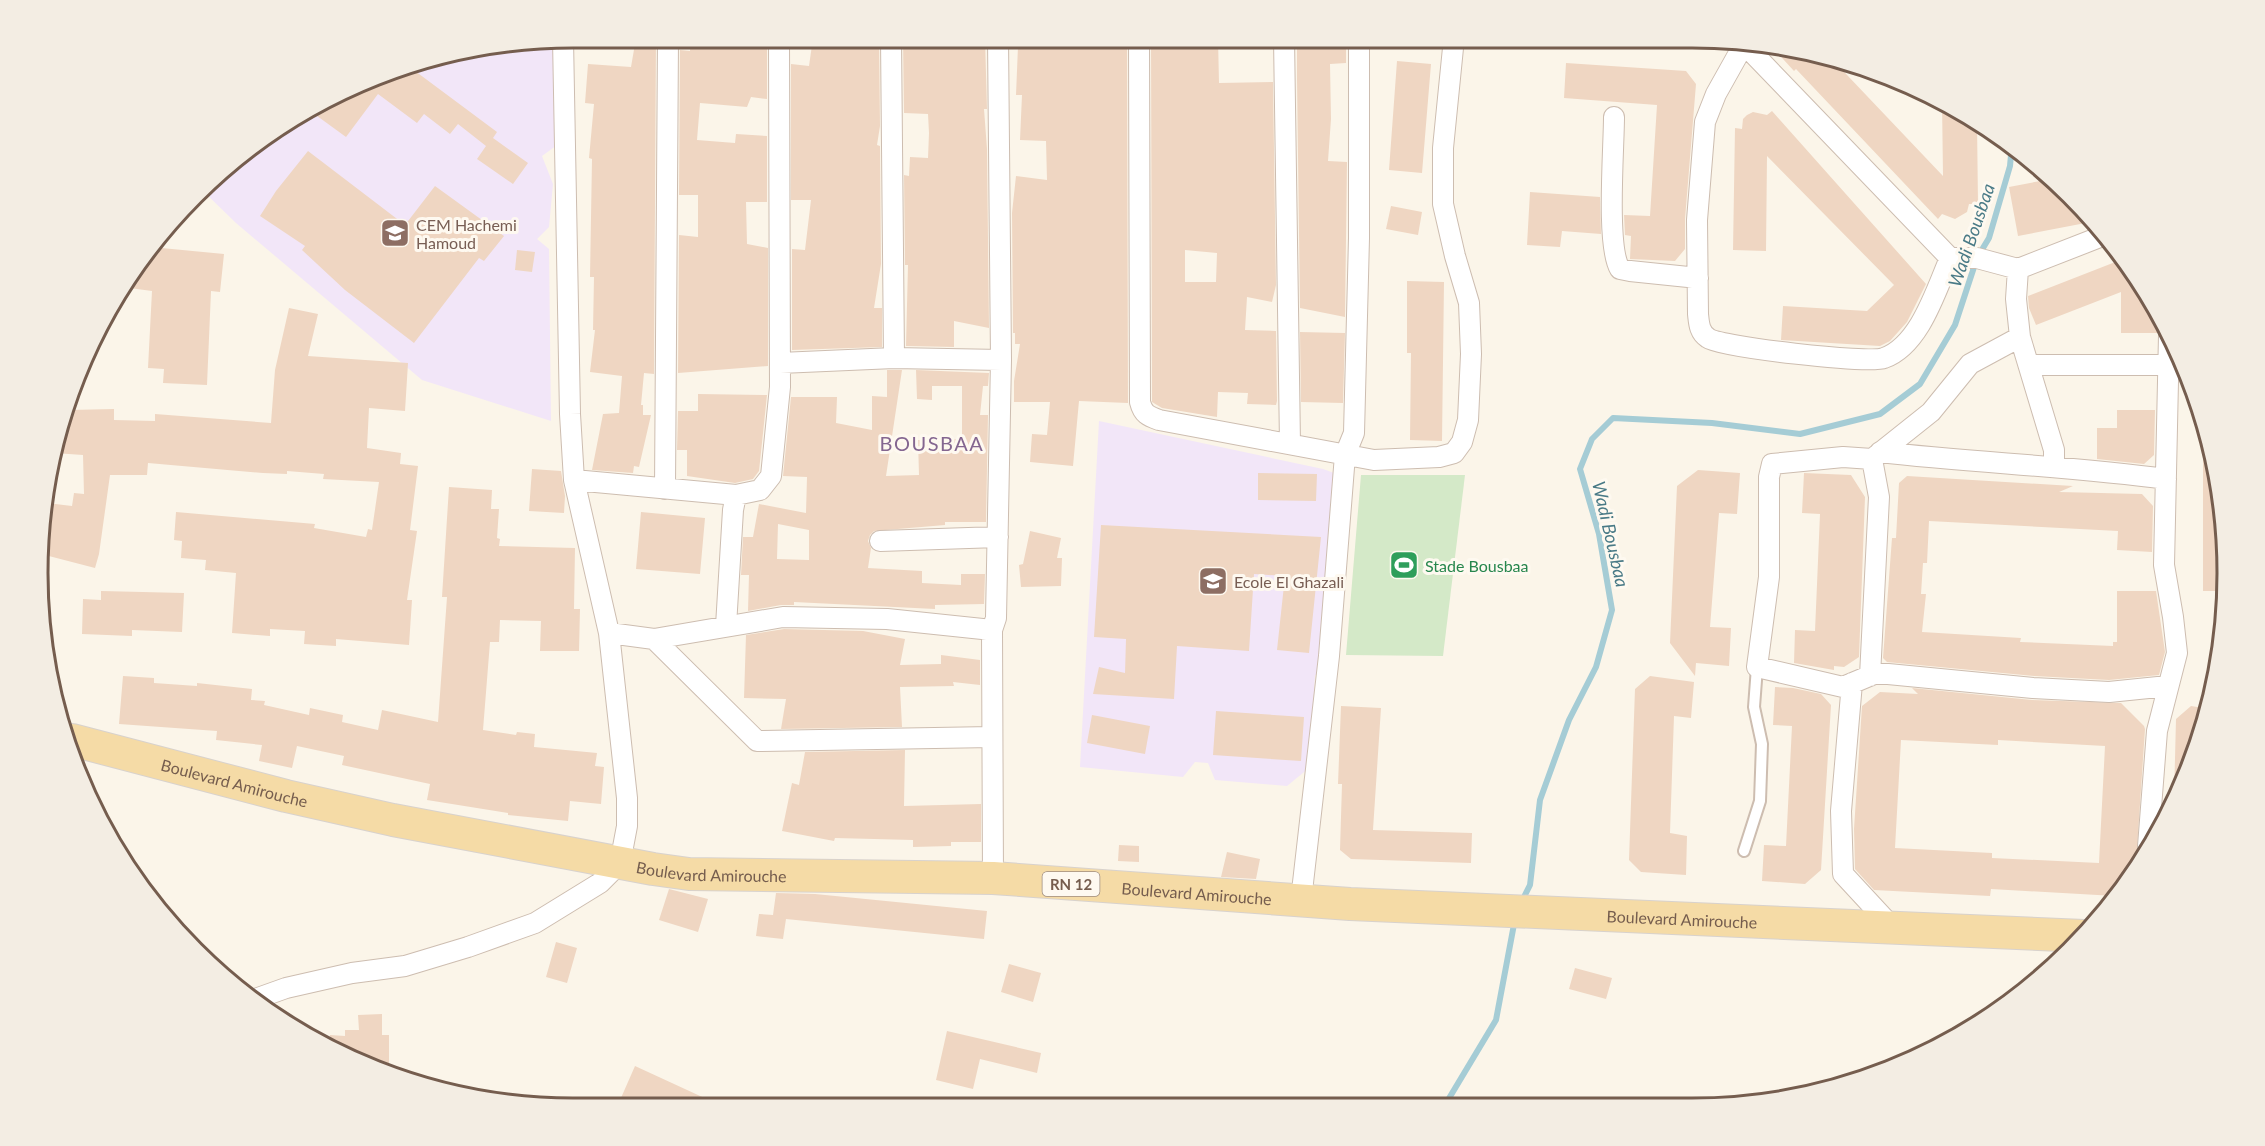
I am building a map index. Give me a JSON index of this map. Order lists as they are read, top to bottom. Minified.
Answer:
{"streets":{"main road":["Boulevard Amirouche","RN 12"]},"districts":["BOUSBAA"],"water":["Wadi Bousbaa"],"places":{"school or university":["CEM Hachemi Hamoud","Ecole El Ghazali"],"sports":["Stade Bousbaa"]}}
